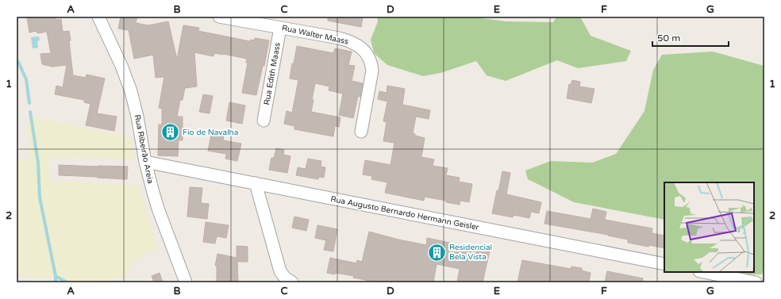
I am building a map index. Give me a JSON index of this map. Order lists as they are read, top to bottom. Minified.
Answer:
{"streets":{"street":["Rua Walter Maass","Rua Edith Maass","Rua Ribeirão Areia","Rua Augusto Bernardo Hermann Geisler"]},"crossings":[["Rua Walter Maass","Rua Edith Maass"],["Rua Ribeirão Areia","Rua Augusto Bernardo Hermann Geisler"]],"places":{"building":["Fio de Navalha","Residencial Bela Vista"]},"scale_bar":"50 m","grid":{"columns":["A","B","C","D","E","F","G"],"rows":["1","2"]}}
